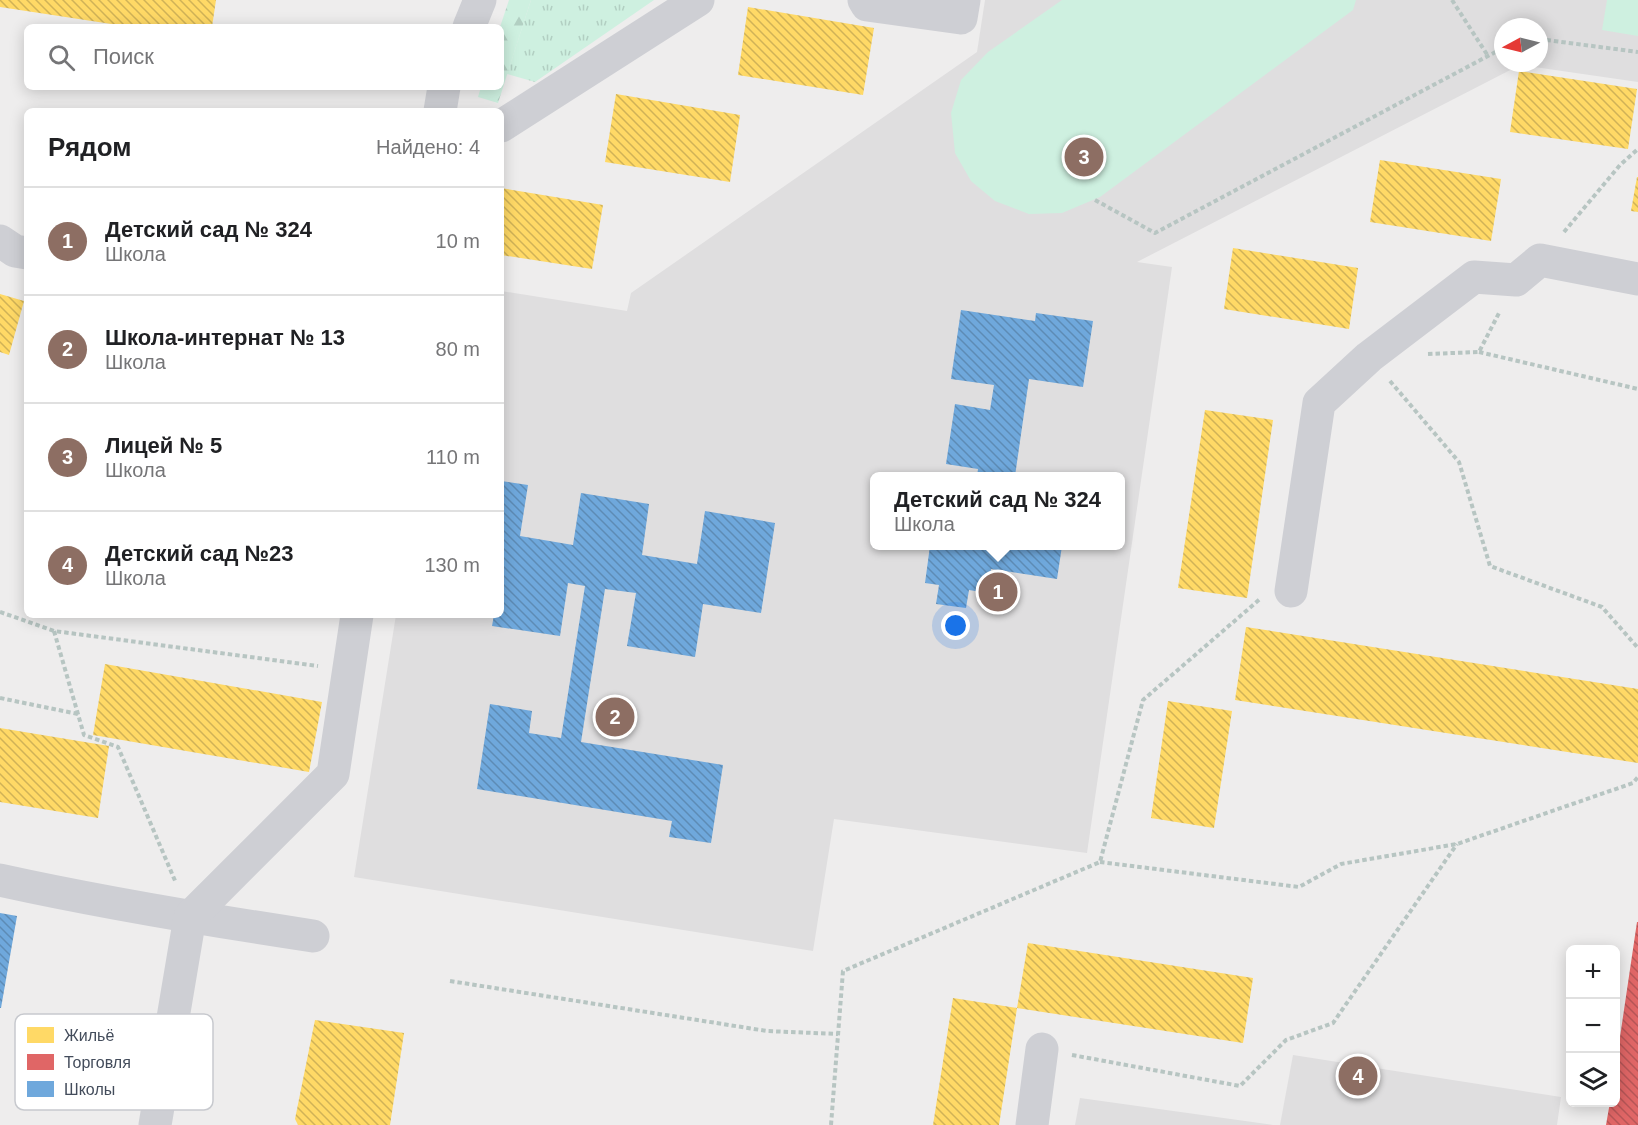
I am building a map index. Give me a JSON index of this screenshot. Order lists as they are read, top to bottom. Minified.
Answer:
{"legend":["Жильё","Торговля","Школы"],"north":"left","page":{"search":"Поиск","heading":["Рядом","Найдено: 4"],"pins":["3","1","2","4"],"list":[{"mark":"1","name":"Детский сад № 324","note":"Школа","value":"10 m"},{"mark":"2","name":"Школа-интернат № 13","note":"Школа","value":"80 m"},{"mark":"3","name":"Лицей № 5","note":"Школа","value":"110 m"},{"mark":"4","name":"Детский сад №23","note":"Школа","value":"130 m"}],"popup":["Детский сад № 324","Школа"],"map_buttons":["+","−"]}}
